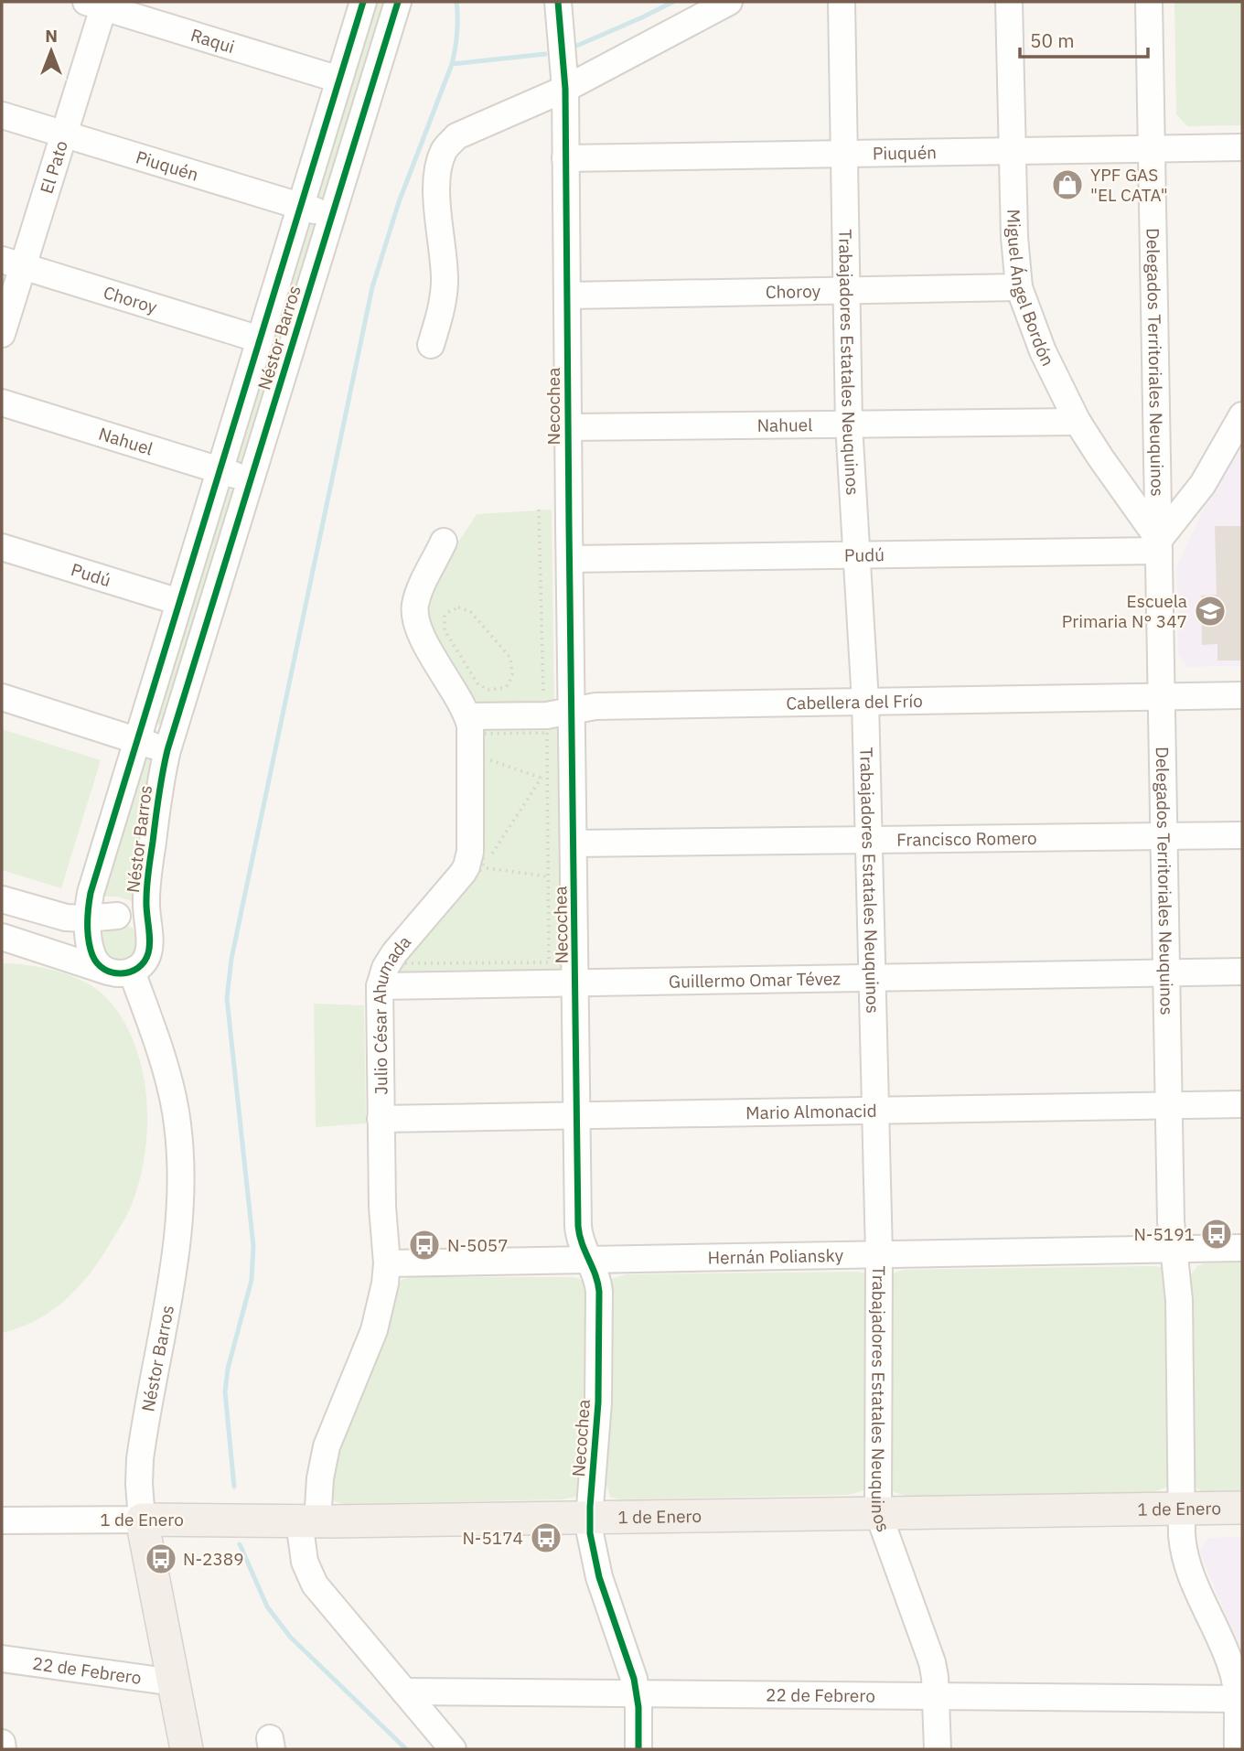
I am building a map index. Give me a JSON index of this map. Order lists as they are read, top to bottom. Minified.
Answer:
{"streets":{"main road":["Néstor Barros","1 de Enero"],"street":["Raqui","Piuquén","El Pato","Miguel Ángel Bordón","Choroy","Trabajadores Estatales Neuquinos","Delegados Territoriales Neuquinos","Necochea","Nahuel","Pudú","Cabellera del Frío","Francisco Romero","Guillermo Omar Tévez","Julio César Ahumada","Mario Almonacid","Hernán Poliansky","22 de Febrero"]},"crossings":[["Raqui","El Pato"],["Raqui","Néstor Barros"],["Piuquén","El Pato"],["Piuquén","Miguel Ángel Bordón"],["Piuquén","Néstor Barros"],["Piuquén","Trabajadores Estatales Neuquinos"],["Piuquén","Delegados Territoriales Neuquinos"],["Piuquén","Necochea"],["El Pato","Choroy"],["Miguel Ángel Bordón","Choroy"],["Miguel Ángel Bordón","Delegados Territoriales Neuquinos"],["Miguel Ángel Bordón","Nahuel"],["Miguel Ángel Bordón","Pudú"],["Choroy","Néstor Barros"],["Choroy","Trabajadores Estatales Neuquinos"],["Choroy","Necochea"],["Néstor Barros","Nahuel"],["Néstor Barros","Pudú"],["Néstor Barros","1 de Enero"],["Néstor Barros","22 de Febrero"],["Trabajadores Estatales Neuquinos","Nahuel"],["Trabajadores Estatales Neuquinos","Pudú"],["Trabajadores Estatales Neuquinos","Cabellera del Frío"],["Trabajadores Estatales Neuquinos","Francisco Romero"],["Trabajadores Estatales Neuquinos","Guillermo Omar Tévez"],["Trabajadores Estatales Neuquinos","Mario Almonacid"],["Trabajadores Estatales Neuquinos","Hernán Poliansky"],["Trabajadores Estatales Neuquinos","1 de Enero"],["Trabajadores Estatales Neuquinos","22 de Febrero"],["Delegados Territoriales Neuquinos","Pudú"],["Delegados Territoriales Neuquinos","Cabellera del Frío"],["Delegados Territoriales Neuquinos","Francisco Romero"],["Delegados Territoriales Neuquinos","Guillermo Omar Tévez"],["Delegados Territoriales Neuquinos","Mario Almonacid"],["Delegados Territoriales Neuquinos","Hernán Poliansky"],["Delegados Territoriales Neuquinos","1 de Enero"],["Delegados Territoriales Neuquinos","22 de Febrero"],["Necochea","Nahuel"],["Necochea","Pudú"],["Necochea","Cabellera del Frío"],["Necochea","Francisco Romero"],["Necochea","Guillermo Omar Tévez"],["Necochea","Mario Almonacid"],["Necochea","Hernán Poliansky"],["Necochea","1 de Enero"],["Necochea","22 de Febrero"],["Cabellera del Frío","Julio César Ahumada"],["Guillermo Omar Tévez","Julio César Ahumada"],["Julio César Ahumada","Mario Almonacid"],["Julio César Ahumada","Hernán Poliansky"],["Julio César Ahumada","1 de Enero"],["Julio César Ahumada","22 de Febrero"]],"places":{"shop":["YPF GAS \"EL CATA\""],"school or university":["Escuela Primaria N° 347"],"bus stop":["N-5191","N-5057","N-5174","N-2389"]},"scale_bar":"50 m","north":"top"}
